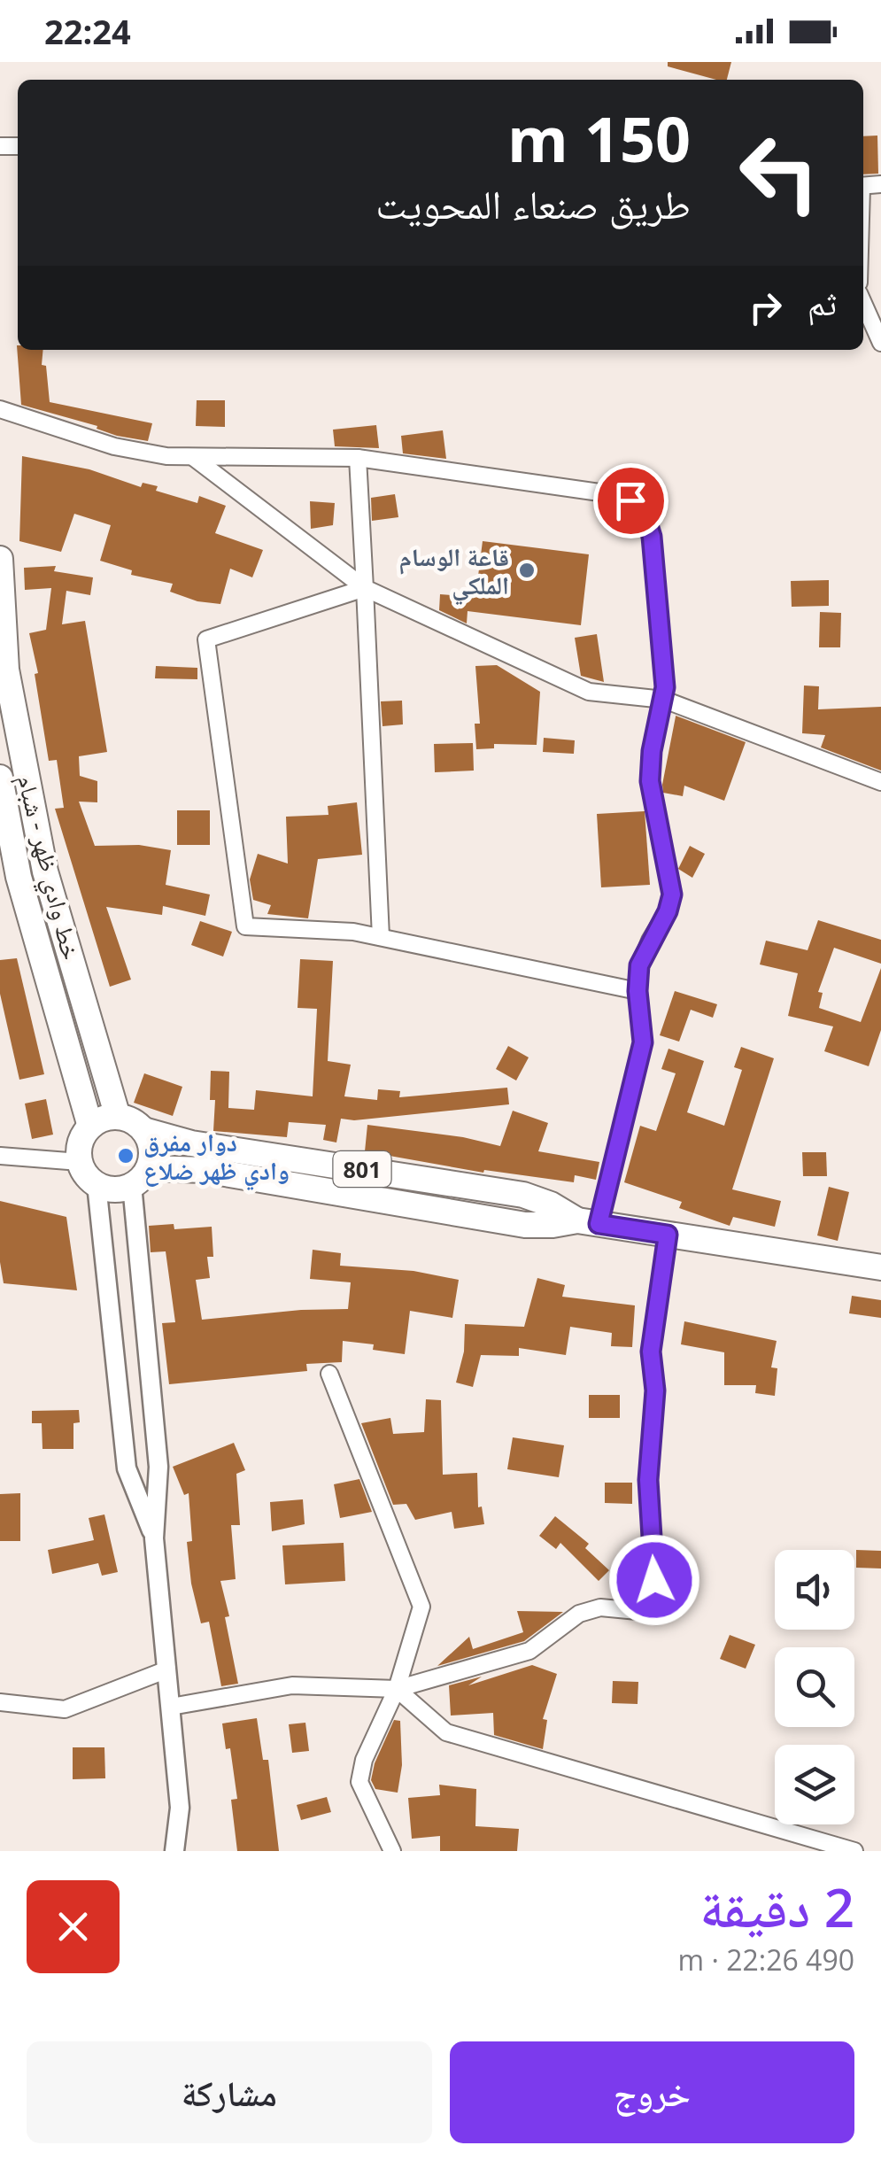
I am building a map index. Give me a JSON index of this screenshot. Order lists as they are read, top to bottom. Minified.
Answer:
{"streets":{"main road":["خط وادي ظهر - شبام","801"]},"crossings":[["خط وادي ظهر - شبام","801"]],"places":["قاعة الوسام الملكي","دوار مفرق وادي ظهر ضلاع"],"page":{"status":"22:24","turn":["150 m","طريق صنعاء المحويت"],"then":"ثم","heading":["2 دقيقة","490 m · 22:26"],"buttons":["خروج","مشاركة"]}}
